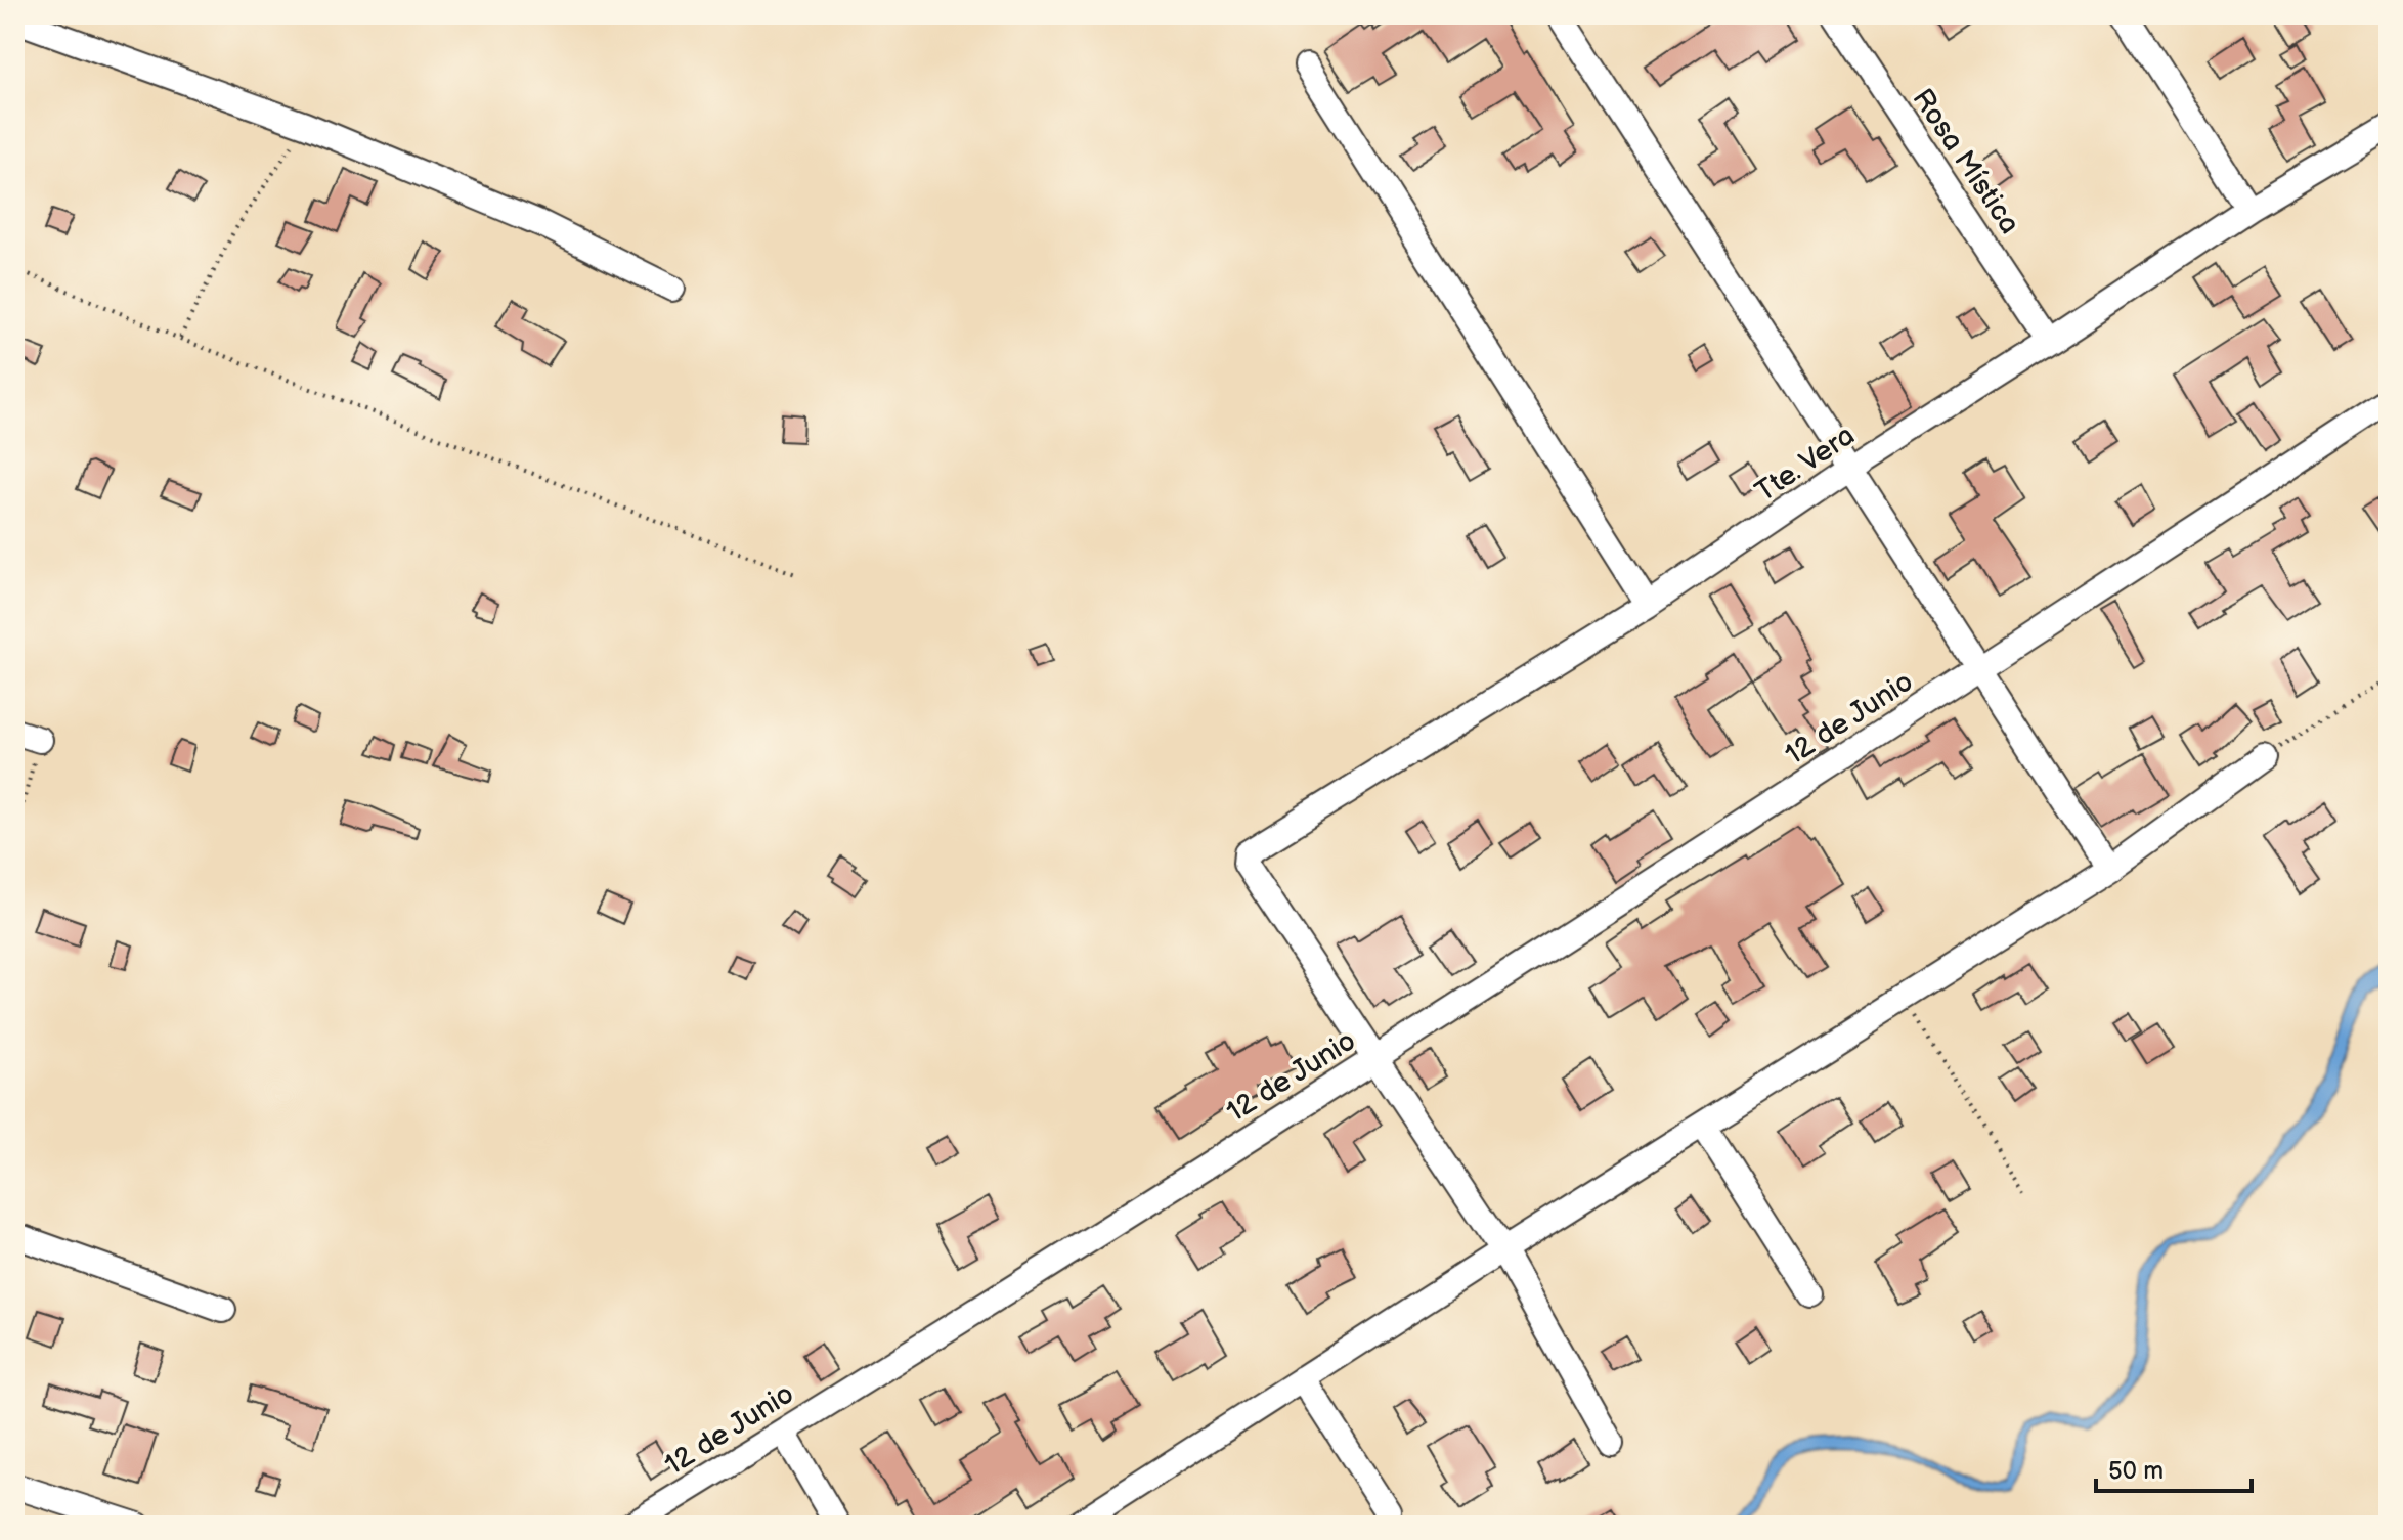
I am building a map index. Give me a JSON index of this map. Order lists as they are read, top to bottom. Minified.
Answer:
{"streets":{"street":["Rosa Mística","Tte. Vera","12 de Junio"]},"crossings":[["Rosa Mística","Tte. Vera"],["Tte. Vera","12 de Junio"]],"scale_bar":"50 m"}
